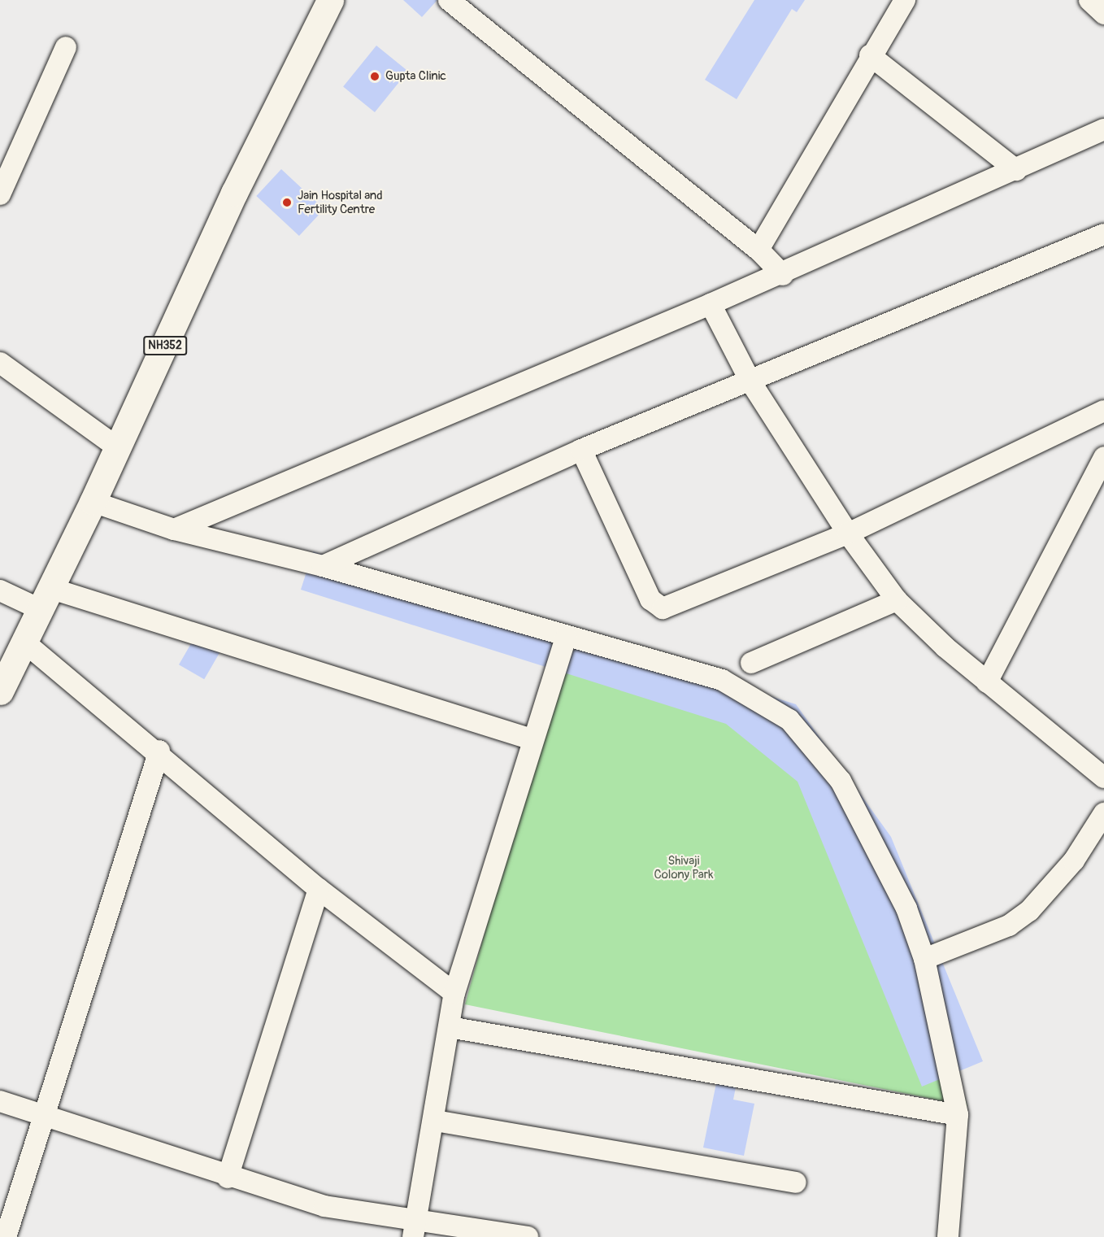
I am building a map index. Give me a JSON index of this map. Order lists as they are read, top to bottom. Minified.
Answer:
{"streets":{"highway":["NH352"]},"parks":["Shivaji Colony Park"],"places":["Gupta Clinic","Jain Hospital and Fertility Centre"]}
